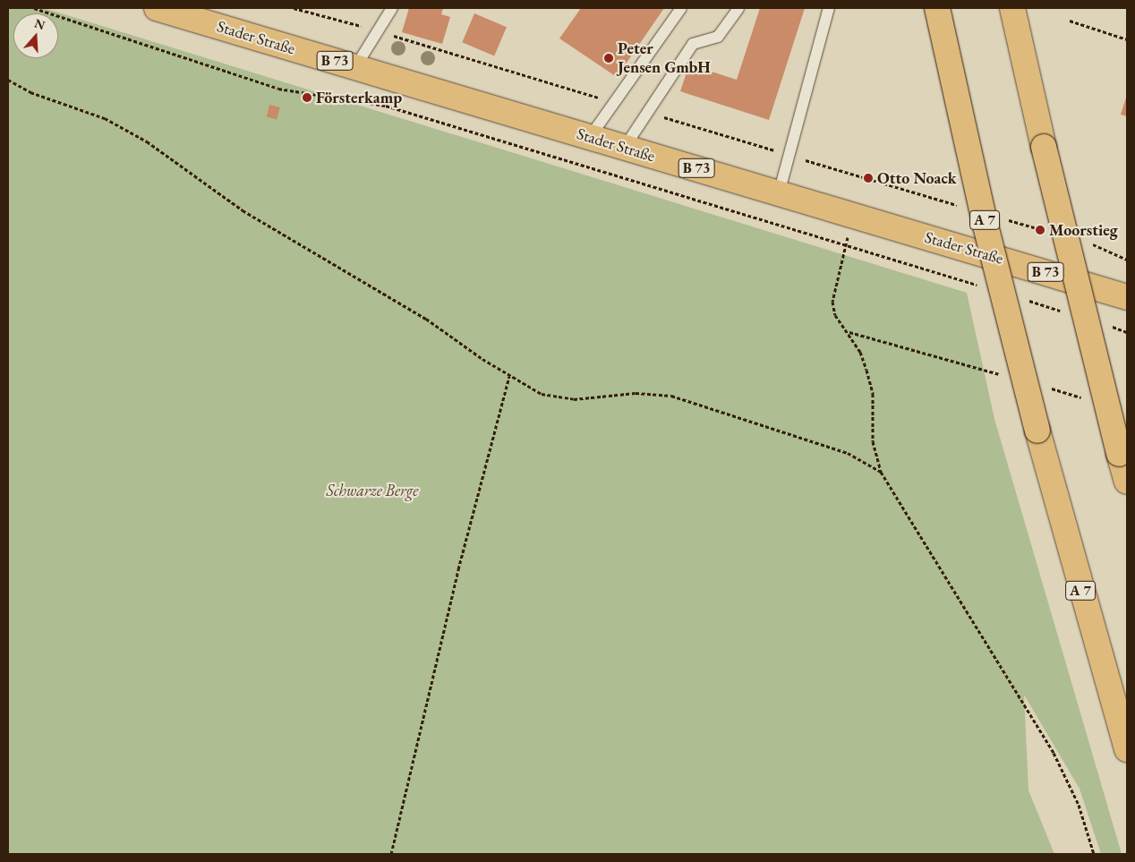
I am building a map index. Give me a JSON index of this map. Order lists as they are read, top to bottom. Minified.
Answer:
{"streets":{"main road":["Stader Straße","B 73","A 7"]},"parks":["Schwarze Berge"],"places":["Peter Jensen GmbH","Försterkamp","Otto Noack","Moorstieg"],"north":"top"}
